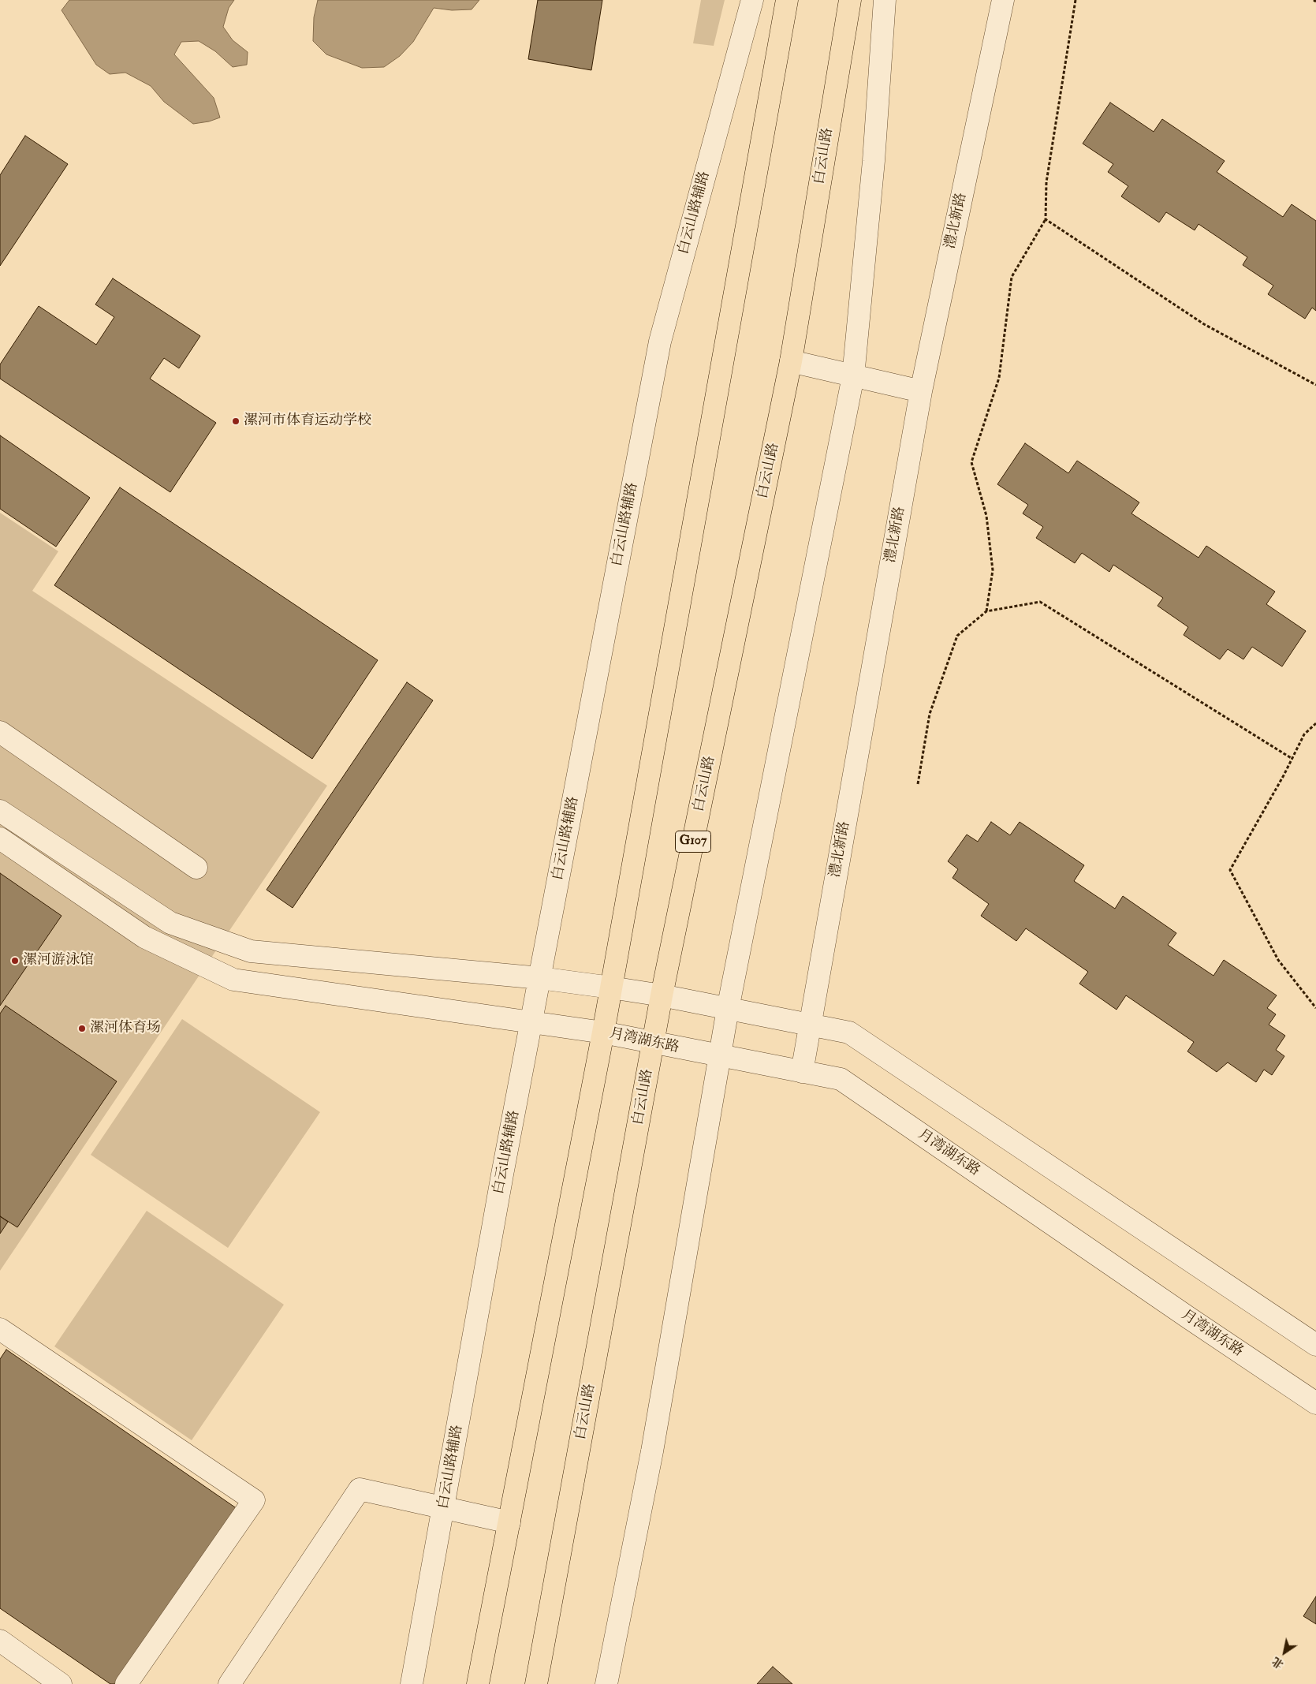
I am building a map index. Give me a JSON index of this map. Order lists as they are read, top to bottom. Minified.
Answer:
{"streets":{"highway":["白云山路","G107"],"street":["白云山路辅路","澧北新路","月湾湖东路"]},"crossings":[["白云山路","月湾湖东路"],["白云山路辅路","月湾湖东路"],["澧北新路","月湾湖东路"]],"places":["漯河市体育运动学校","漯河游泳馆","漯河体育场"],"north":"bottom left"}
